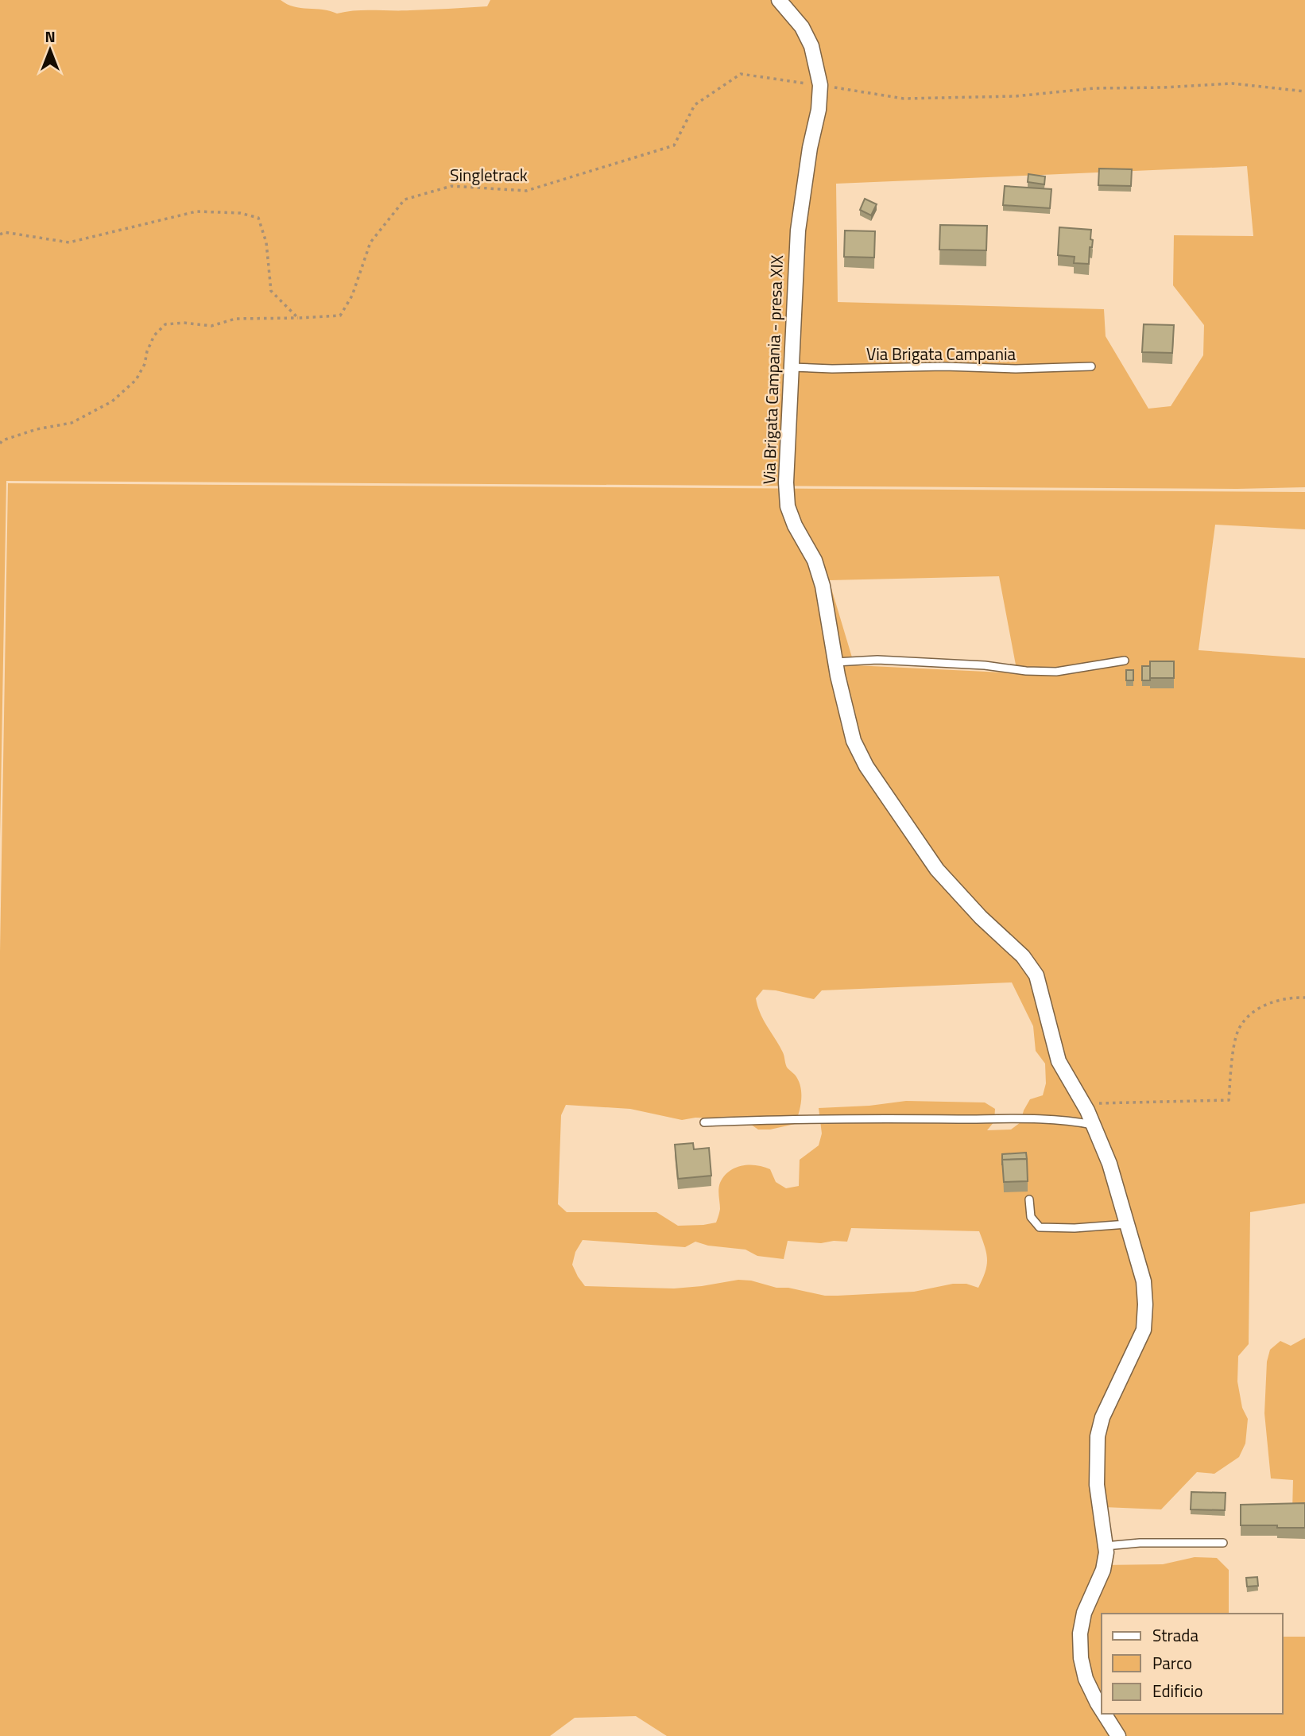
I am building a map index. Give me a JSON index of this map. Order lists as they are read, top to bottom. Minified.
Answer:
{"streets":{"street":["Via Brigata Campania - presa XIX"],"lane":["Via Brigata Campania"],"path":["Singletrack"]},"crossings":[["Singletrack","Via Brigata Campania - presa XIX"],["Via Brigata Campania","Via Brigata Campania - presa XIX"]],"legend":["Strada","Parco","Edificio"],"north":"top"}
